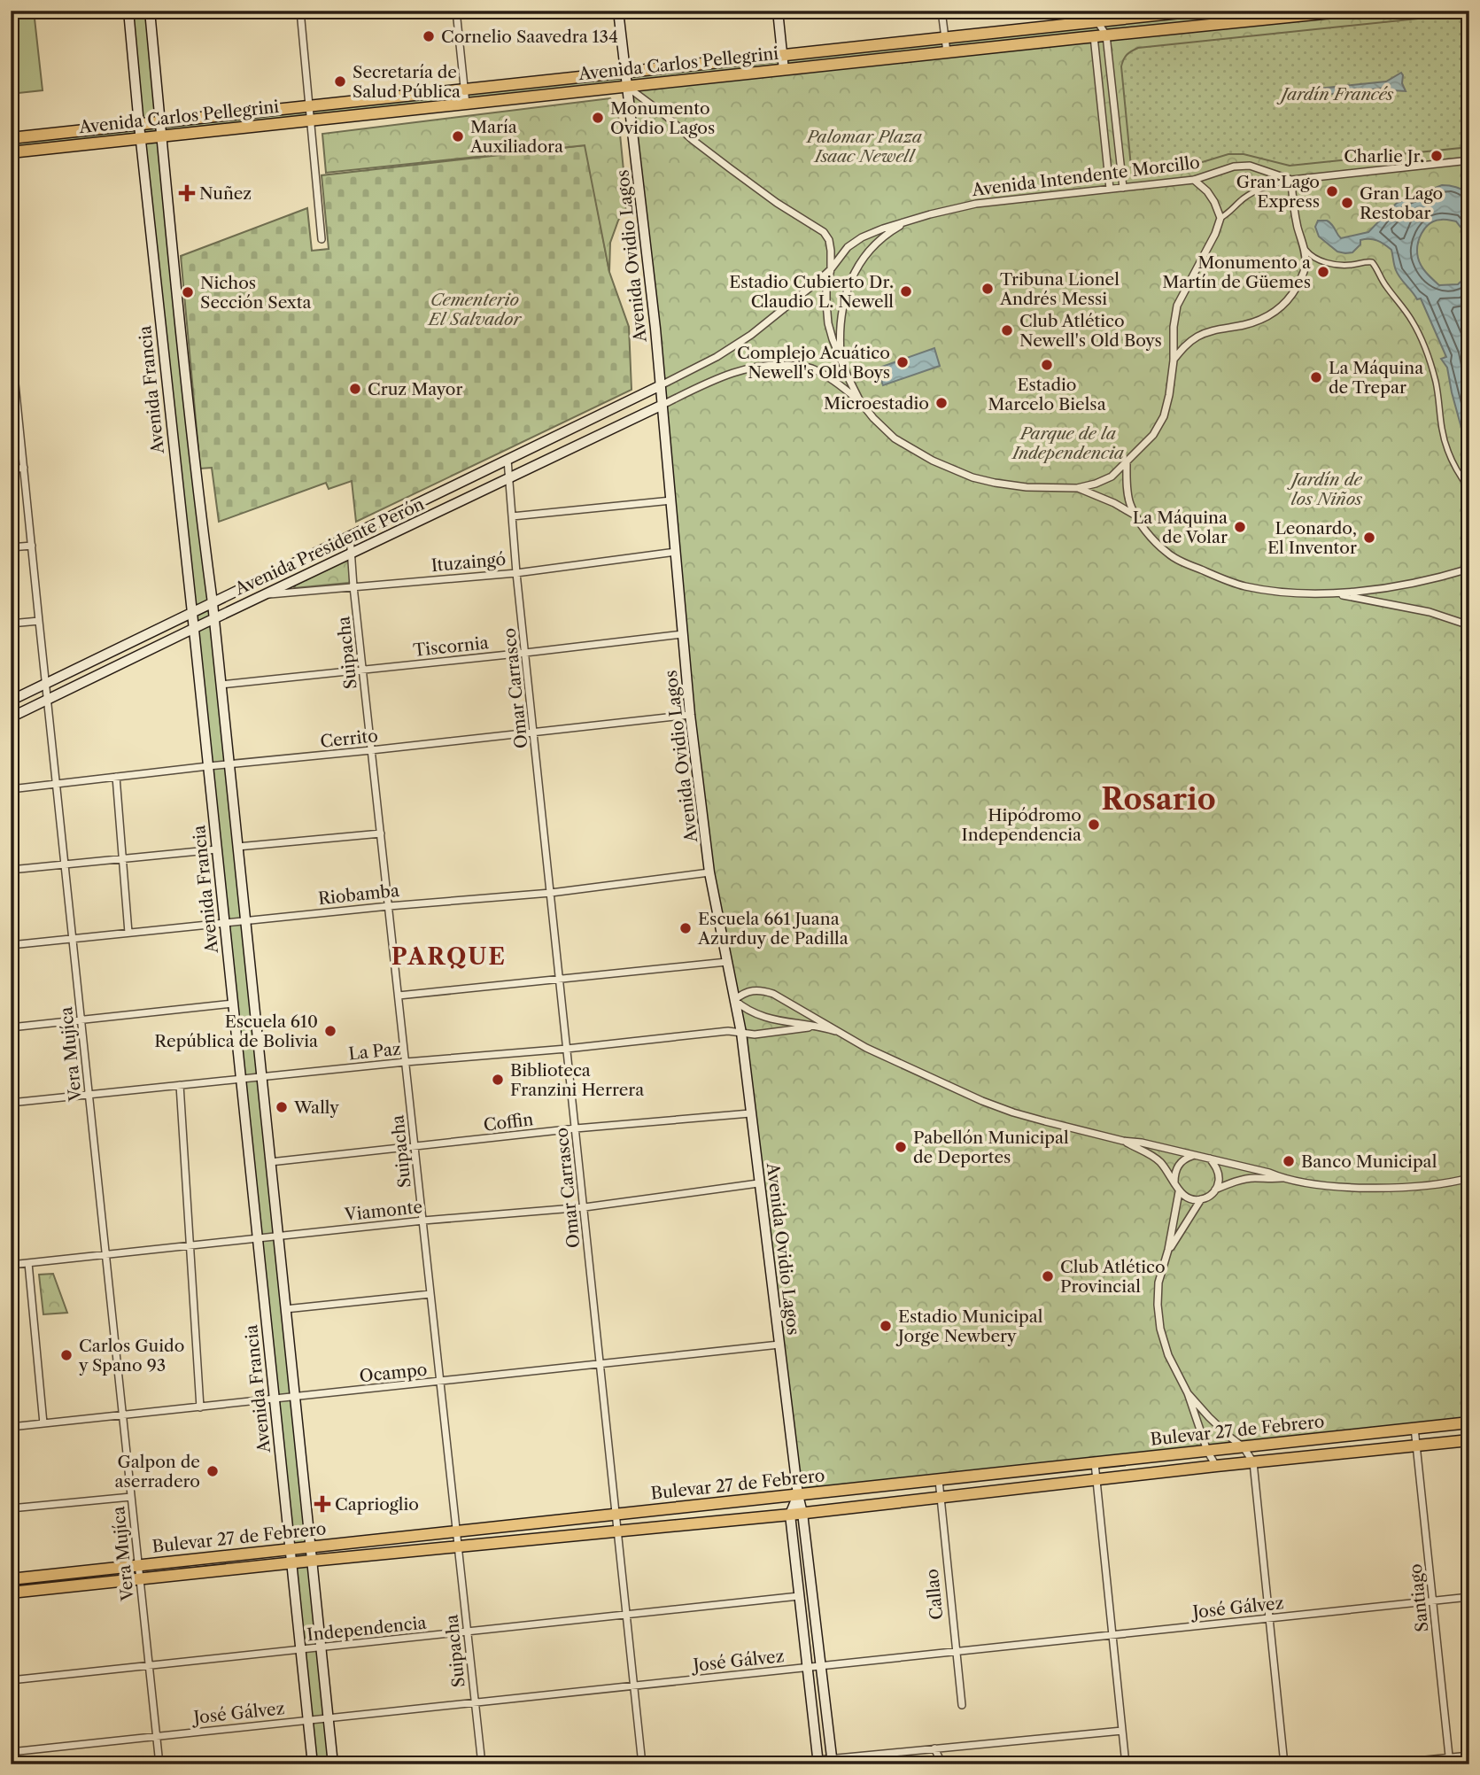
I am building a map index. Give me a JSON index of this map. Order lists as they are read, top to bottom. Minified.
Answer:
{"streets":{"main road":["Avenida Carlos Pellegrini","Avenida Ovidio Lagos","Avenida Francia","Avenida Presidente Perón","Bulevar 27 de Febrero"],"street":["Avenida Intendente Morcillo","Ituzaingó","Tiscornia","Suipacha","Omar Carrasco","Cerrito","Riobamba","La Paz","Vera Mujíca","Coffin","Viamonte","Ocampo","Callao","Santiago","José Gálvez","Independencia"]},"crossings":[["Avenida Carlos Pellegrini","Avenida Ovidio Lagos"],["Avenida Carlos Pellegrini","Avenida Francia"],["Avenida Intendente Morcillo","Avenida Ovidio Lagos"],["Avenida Intendente Morcillo","Avenida Presidente Perón"],["Avenida Ovidio Lagos","Avenida Presidente Perón"],["Avenida Ovidio Lagos","Ituzaingó"],["Avenida Ovidio Lagos","Tiscornia"],["Avenida Ovidio Lagos","Cerrito"],["Avenida Ovidio Lagos","Riobamba"],["Avenida Ovidio Lagos","La Paz"],["Avenida Ovidio Lagos","Coffin"],["Avenida Ovidio Lagos","Viamonte"],["Avenida Ovidio Lagos","Ocampo"],["Avenida Ovidio Lagos","Bulevar 27 de Febrero"],["Avenida Ovidio Lagos","José Gálvez"],["Avenida Francia","Avenida Presidente Perón"],["Avenida Francia","Tiscornia"],["Avenida Francia","Cerrito"],["Avenida Francia","Riobamba"],["Avenida Francia","La Paz"],["Avenida Francia","Coffin"],["Avenida Francia","Viamonte"],["Avenida Francia","Ocampo"],["Avenida Francia","Bulevar 27 de Febrero"],["Avenida Francia","José Gálvez"],["Avenida Francia","Independencia"],["Avenida Presidente Perón","Ituzaingó"],["Avenida Presidente Perón","Suipacha"],["Avenida Presidente Perón","Omar Carrasco"],["Avenida Presidente Perón","Vera Mujíca"],["Ituzaingó","Suipacha"],["Ituzaingó","Omar Carrasco"],["Tiscornia","Suipacha"],["Tiscornia","Omar Carrasco"],["Suipacha","Cerrito"],["Suipacha","Riobamba"],["Suipacha","La Paz"],["Suipacha","Coffin"],["Suipacha","Viamonte"],["Suipacha","Ocampo"],["Suipacha","Bulevar 27 de Febrero"],["Suipacha","José Gálvez"],["Suipacha","Independencia"],["Omar Carrasco","Cerrito"],["Omar Carrasco","Riobamba"],["Omar Carrasco","La Paz"],["Omar Carrasco","Coffin"],["Omar Carrasco","Viamonte"],["Omar Carrasco","Ocampo"],["Omar Carrasco","Bulevar 27 de Febrero"],["Omar Carrasco","José Gálvez"],["Omar Carrasco","Independencia"],["Cerrito","Vera Mujíca"],["Riobamba","Vera Mujíca"],["La Paz","Vera Mujíca"],["Vera Mujíca","Viamonte"],["Vera Mujíca","Ocampo"],["Vera Mujíca","Bulevar 27 de Febrero"],["Vera Mujíca","José Gálvez"],["Vera Mujíca","Independencia"],["Bulevar 27 de Febrero","Callao"],["Bulevar 27 de Febrero","Santiago"],["Callao","José Gálvez"],["Santiago","José Gálvez"]],"districts":["Rosario","PARQUE"],"parks":["Jardín Francés","Palomar Plaza Isaac Newell","Cementerio El Salvador","Parque de la Independencia","Jardín de los Niños"],"places":{"other":["Cornelio Saavedra 134","Secretaría de Salud Pública","Monumento Ovidio Lagos","María Auxiliadora","Charlie Jr.","Gran Lago Express","Gran Lago Restobar","Monumento a Martín de Güemes","Tribuna Lionel Andrés Messi","Estadio Cubierto Dr. Claudio L. Newell","Nichos Sección Sexta","Club Atlético Newell's Old Boys","Complejo Acuático Newell's Old Boys","Estadio Marcelo Bielsa","La Máquina de Trepar","Cruz Mayor","Microestadio","La Máquina de Volar","Leonardo, El Inventor","Hipódromo Independencia","Escuela 661 Juana Azurduy de Padilla","Escuela 610 República de Bolivia","Biblioteca Franzini Herrera","Wally","Pabellón Municipal de Deportes","Banco Municipal","Club Atlético Provincial","Estadio Municipal Jorge Newbery","Carlos Guido y Spano 93","Galpon de aserradero"],"health":["Nuñez","Caprioglio"]}}
